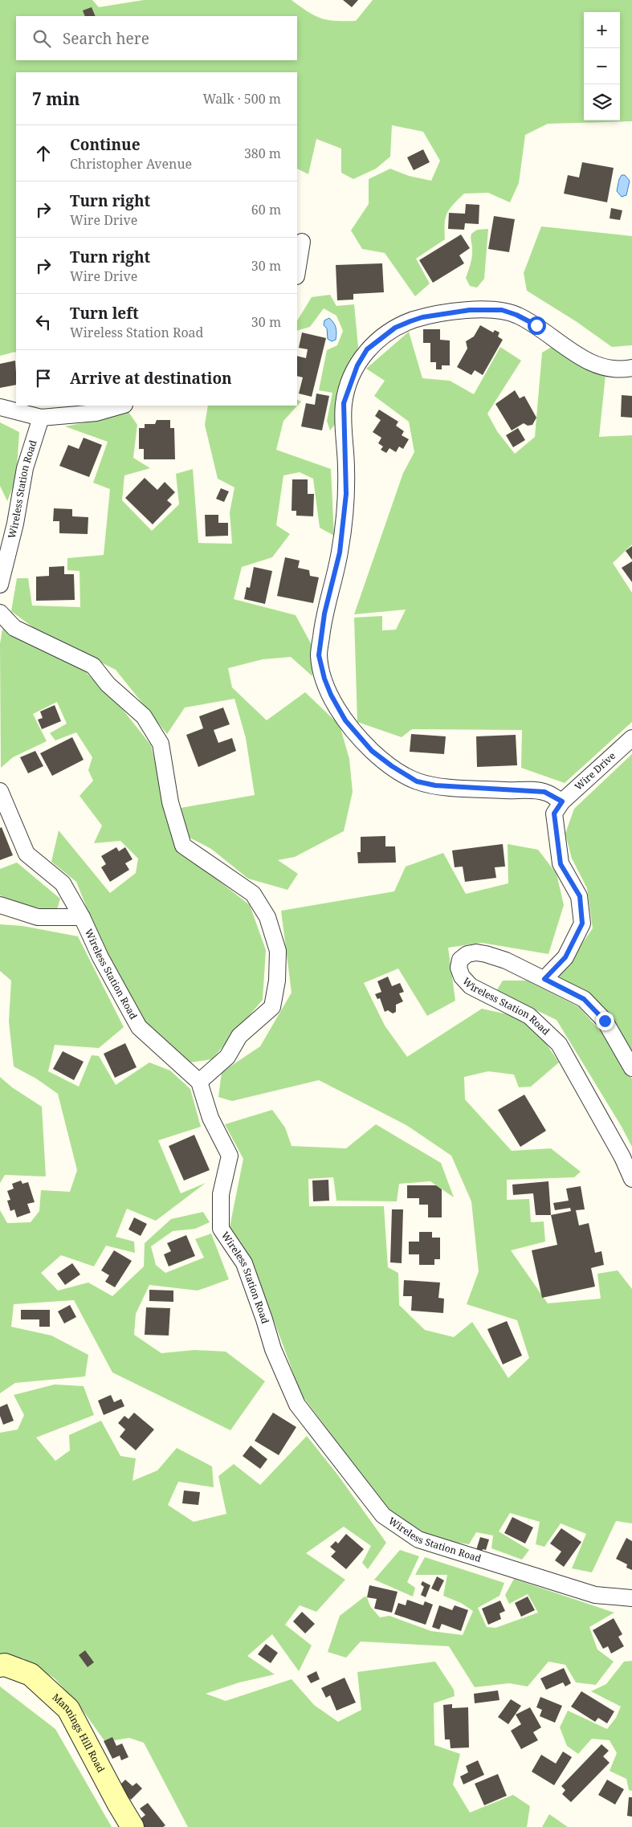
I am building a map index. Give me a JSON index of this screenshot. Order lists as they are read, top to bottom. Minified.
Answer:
{"streets":{"main road":["Mannings Hill Road"],"street":["Wireless Station Road","Wire Drive"]},"crossings":[["Wireless Station Road","Wire Drive"]],"page":{"map_buttons":["+","−"],"search":"Search here","heading":["7 min","Walk · 500 m"],"list":[["Continue","Christopher Avenue","380 m"],["Turn right","Wire Drive","60 m"],["Turn right","Wire Drive","30 m"],["Turn left","Wireless Station Road","30 m"],"Arrive at destination"]}}
